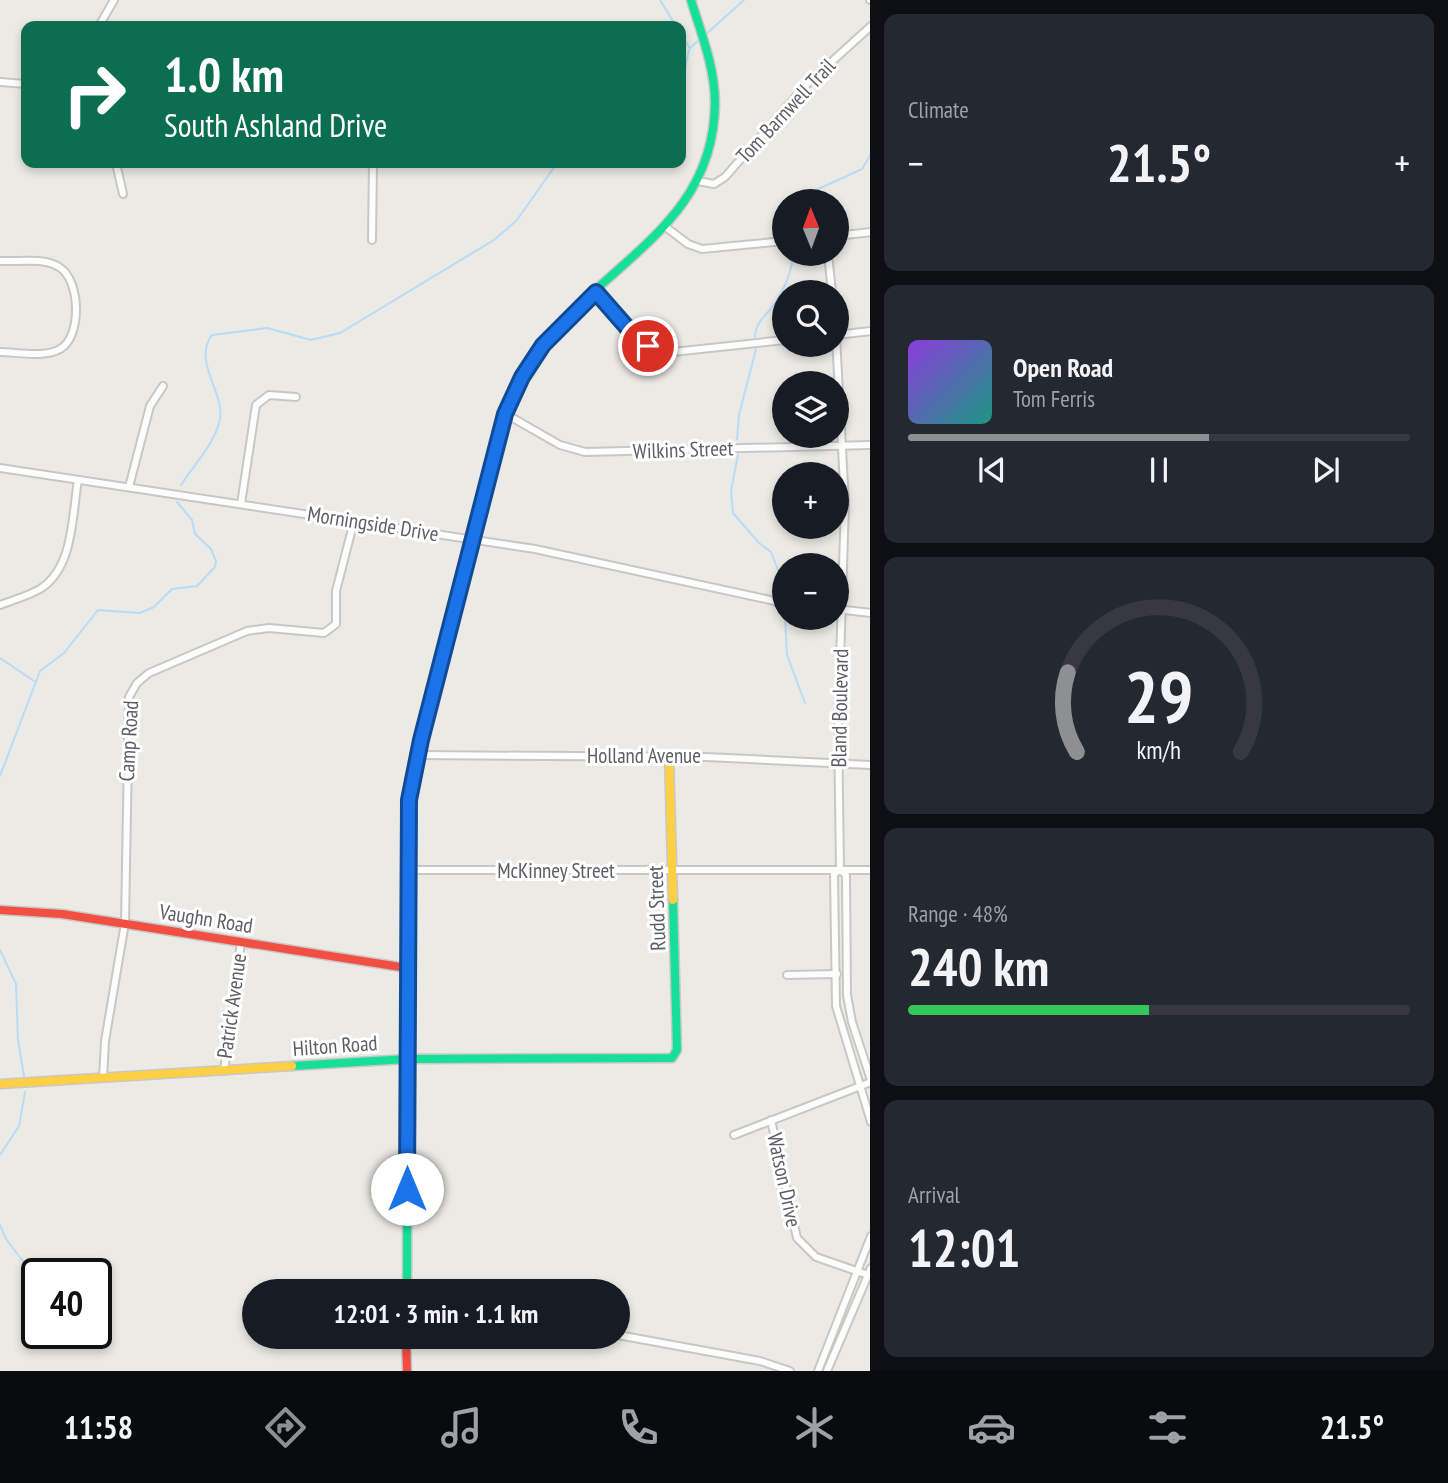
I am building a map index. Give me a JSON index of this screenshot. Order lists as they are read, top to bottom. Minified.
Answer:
{"streets":{"street":["Tom Barnwell Trail","Wilkins Street","Morningside Drive","Bland Boulevard","Camp Road","Holland Avenue","McKinney Street","Rudd Street","Vaughn Road","Patrick Avenue","Hilton Road","Watson Drive"]},"crossings":[["Morningside Drive","Camp Road"],["Bland Boulevard","Holland Avenue"],["Bland Boulevard","McKinney Street"],["Camp Road","Vaughn Road"],["Camp Road","Hilton Road"],["Holland Avenue","Rudd Street"],["McKinney Street","Rudd Street"],["Rudd Street","Hilton Road"],["Vaughn Road","Patrick Avenue"],["Patrick Avenue","Hilton Road"]],"north":"top","page":{"tile":["Climate",["Range · 48%","240 km"],["Arrival","12:01"]],"turn":["1.0 km","South Ashland Drive"],"heat":["−","21.5°","+"],"map_buttons":["+","−"],"song":["Open Road","Tom Ferris"],"limit":"40","trip":"12:01 · 3 min · 1.1 km","tabs":["11:58","21.5°"],"gauge":["29","km/h"]}}
